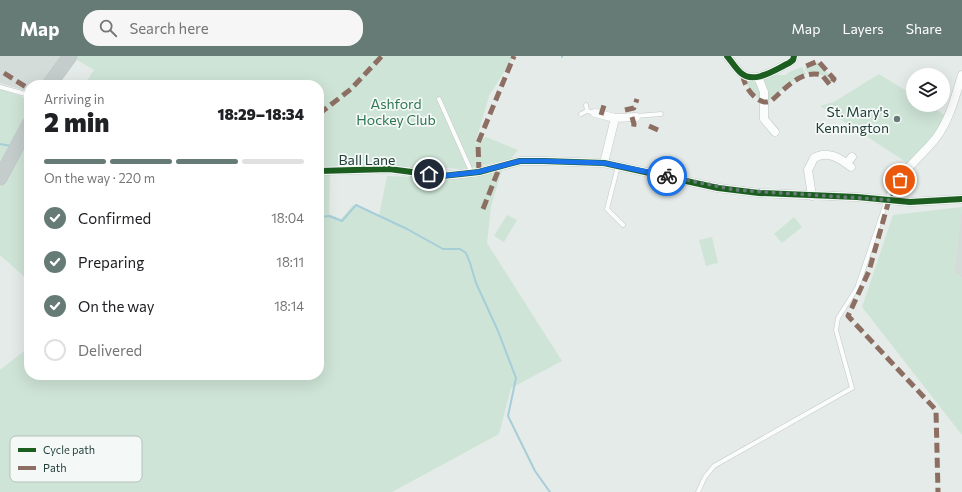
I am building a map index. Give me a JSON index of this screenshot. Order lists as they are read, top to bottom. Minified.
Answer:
{"streets":{"street":["Ball Lane"]},"parks":["Ashford Hockey Club"],"places":["St. Mary's Kennington"],"legend":["Cycle path","Path"],"page":{"header":"Map","search":"Search here","nav":["Map","Layers","Share"],"heading":["2 min","Arriving in","18:29–18:34"],"bar":"On the way · 220 m","list":[["Confirmed","18:04"],["Preparing","18:11"],["On the way","18:14"],"Delivered"]}}
